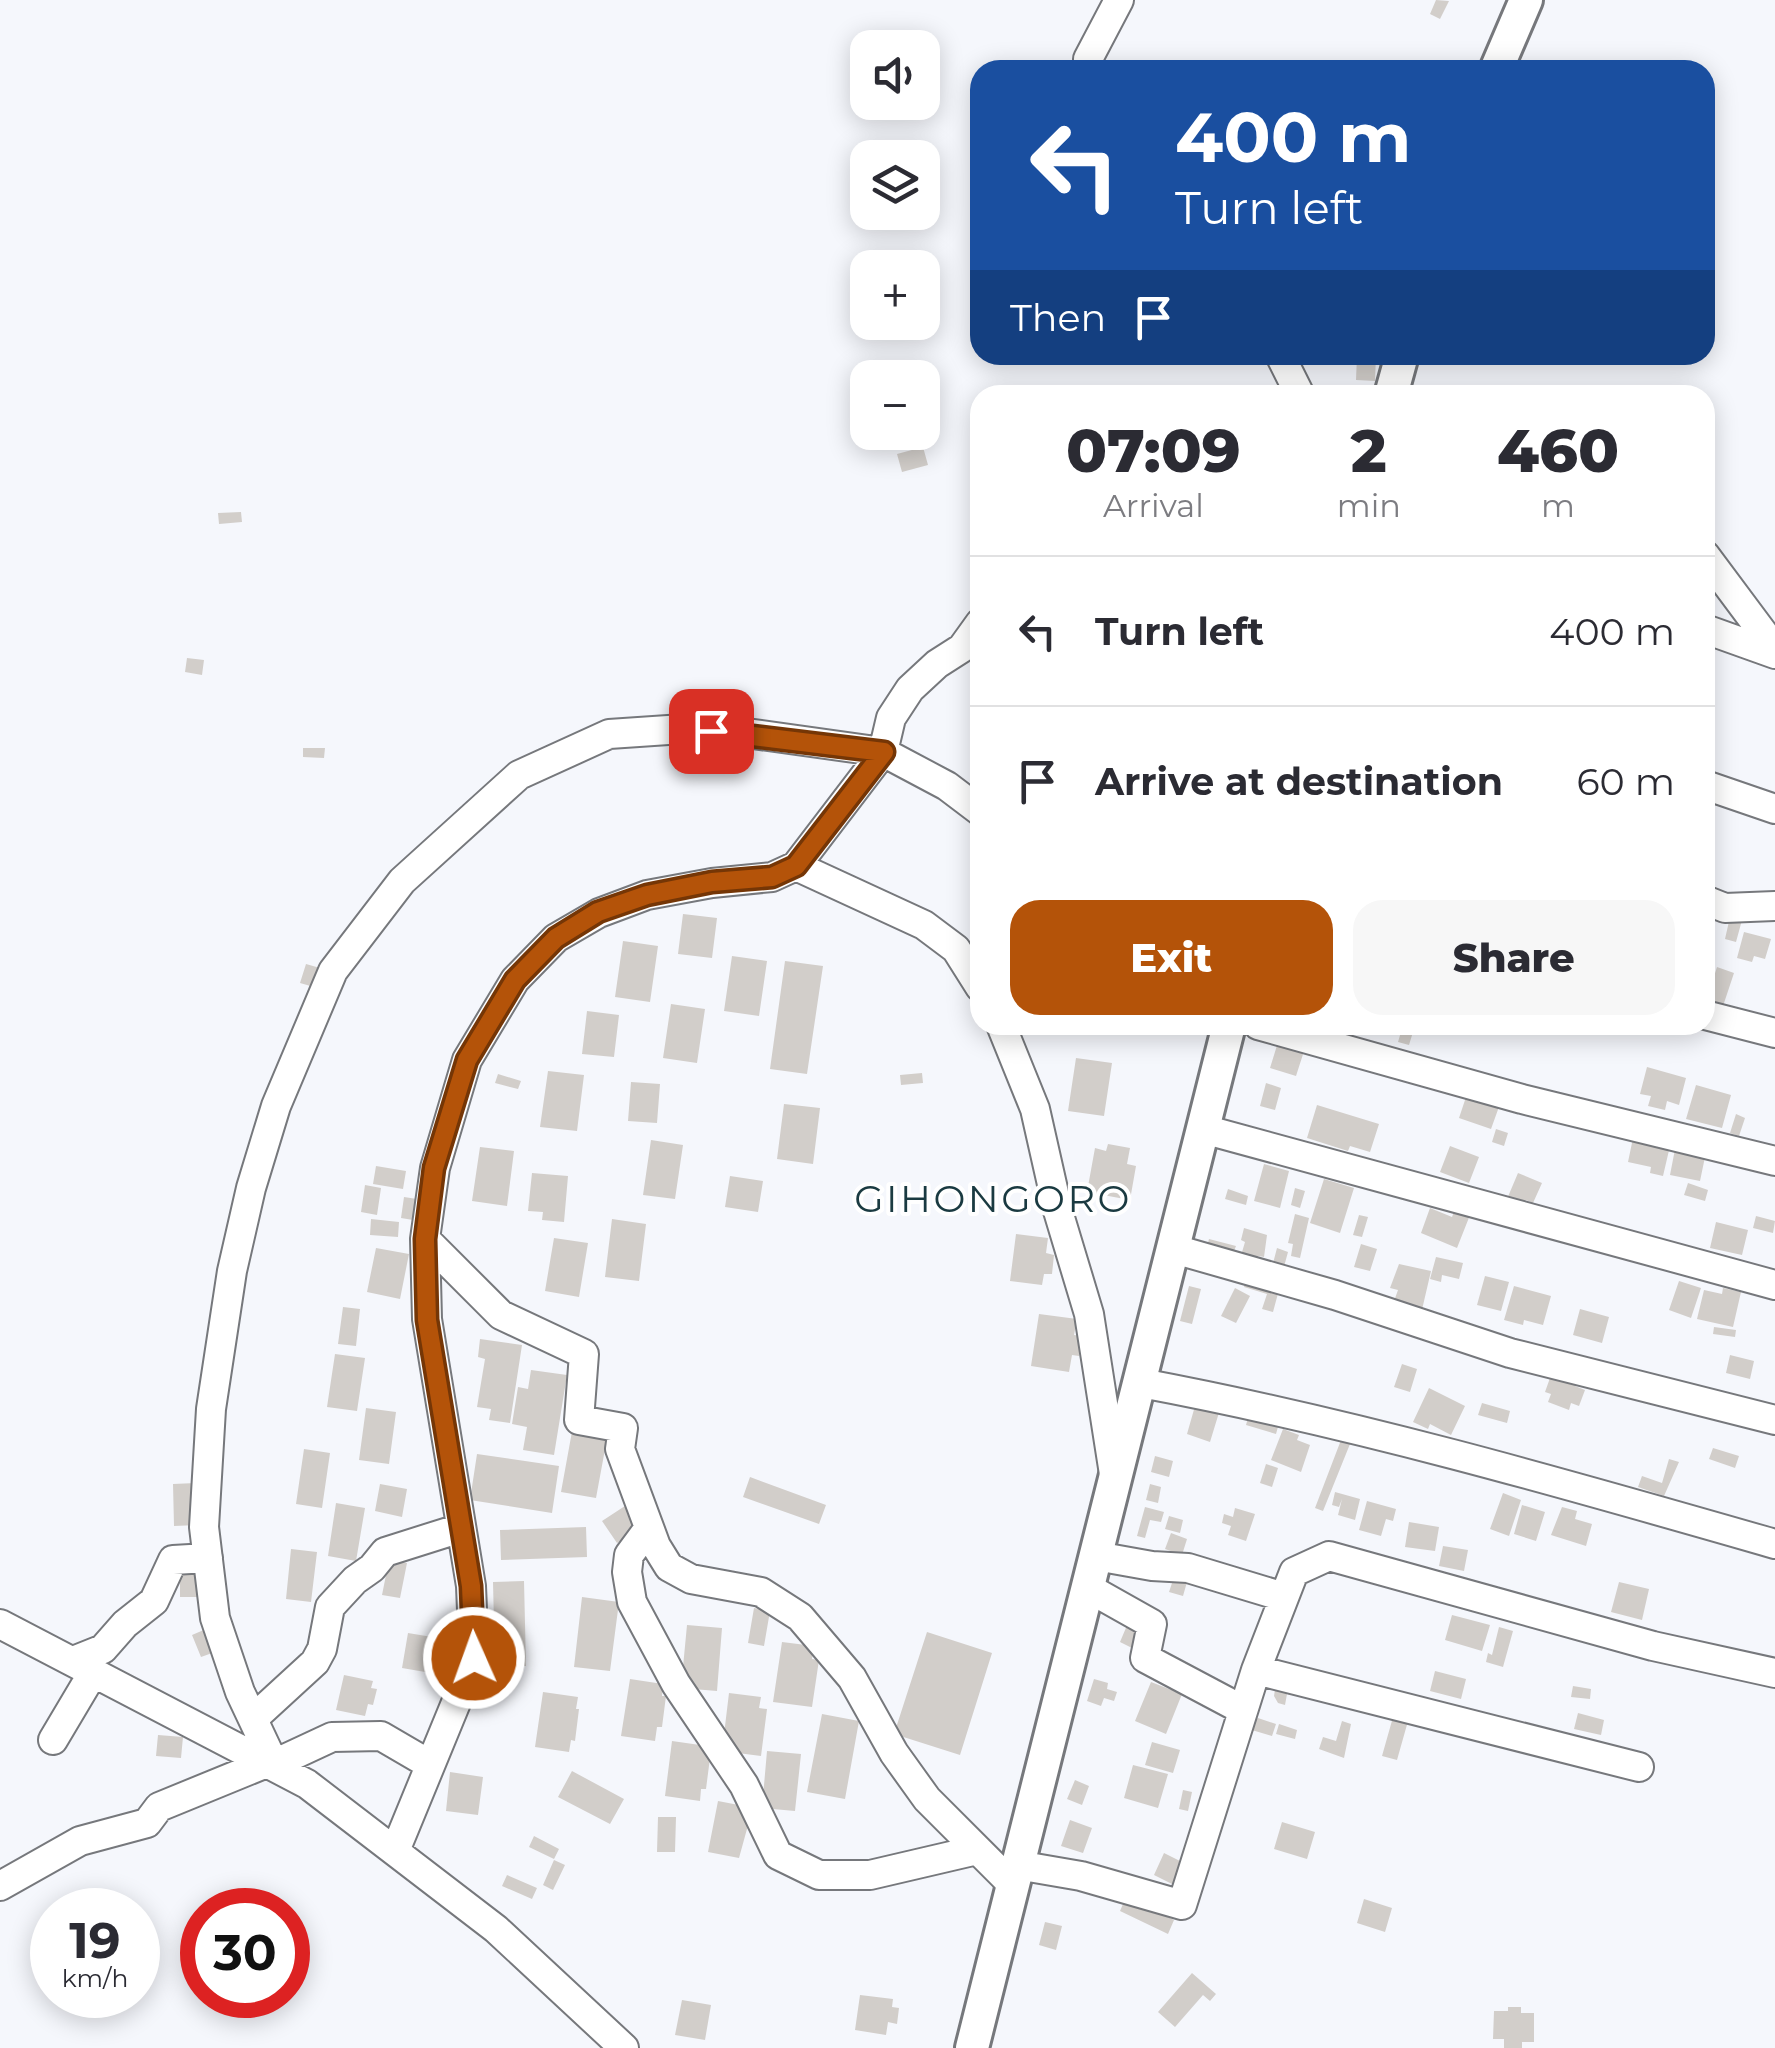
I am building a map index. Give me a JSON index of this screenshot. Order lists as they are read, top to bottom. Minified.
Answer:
{"districts":["GIHONGORO"],"page":{"map_buttons":["+","−"],"turn":["400 m","Turn left"],"then":"Then","eta":["07:09","Arrival","2","min","460","m"],"list":[{"name":"Turn left","value":"400 m"},{"name":"Arrive at destination","value":"60 m"}],"buttons":["Exit","Share"],"speed":"19 km/h","limit":"30"}}
